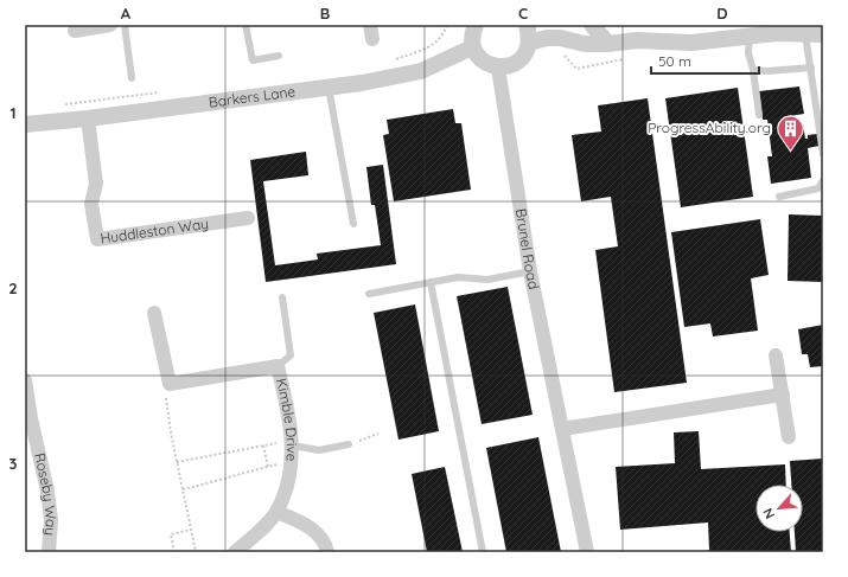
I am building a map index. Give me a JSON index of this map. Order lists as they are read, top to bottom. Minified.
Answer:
{"streets":{"street":["Barkers Lane","Huddleston Way","Brunel Road","Kimble Drive","Roseby Way"]},"crossings":[["Barkers Lane","Huddleston Way"]],"places":{"building":["ProgressAbility.org"]},"scale_bar":"50 m","north":"bottom left","grid":{"columns":["A","B","C","D"],"rows":["1","2","3"]}}
